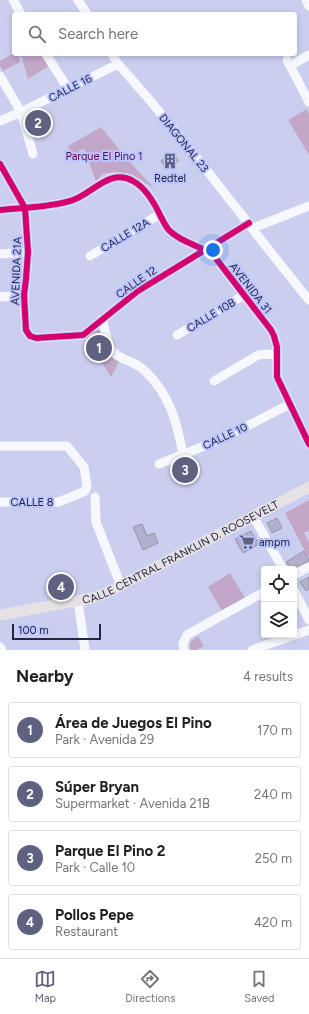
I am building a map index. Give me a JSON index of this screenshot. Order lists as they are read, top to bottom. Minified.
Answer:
{"streets":{"main road":["CALLE CENTRAL FRANKLIN D. ROOSEVELT"],"street":["CALLE 16","DIAGONAL 23","CALLE 12A","AVENIDA 21A","CALLE 12","AVENIDA 31","CALLE 10B","CALLE 10","CALLE 8"]},"crossings":[["CALLE 16","DIAGONAL 23"],["DIAGONAL 23","CALLE 12"],["CALLE 12A","AVENIDA 31"],["AVENIDA 21A","CALLE 12"],["AVENIDA 21A","AVENIDA 31"],["CALLE 12","AVENIDA 31"],["AVENIDA 31","CALLE 10B"],["AVENIDA 31","CALLE 10"]],"parks":["Parque El Pino 1"],"places":{"building":["Redtel"],"supermarket":["ampm"]},"scale_bar":"100 m","page":{"search":"Search here","pins":["2","1","3","4"],"scale":"100 m","heading":["Nearby","4 results"],"list":[{"mark":"1","name":"Área de Juegos El Pino","note":"Park · Avenida 29","value":"170 m"},{"mark":"2","name":"Súper Bryan","note":"Supermarket · Avenida 21B","value":"240 m"},{"mark":"3","name":"Parque El Pino 2","note":"Park · Calle 10","value":"250 m"},{"mark":"4","name":"Pollos Pepe","note":"Restaurant","value":"420 m"}],"nav":["Map","Directions","Saved"]}}
